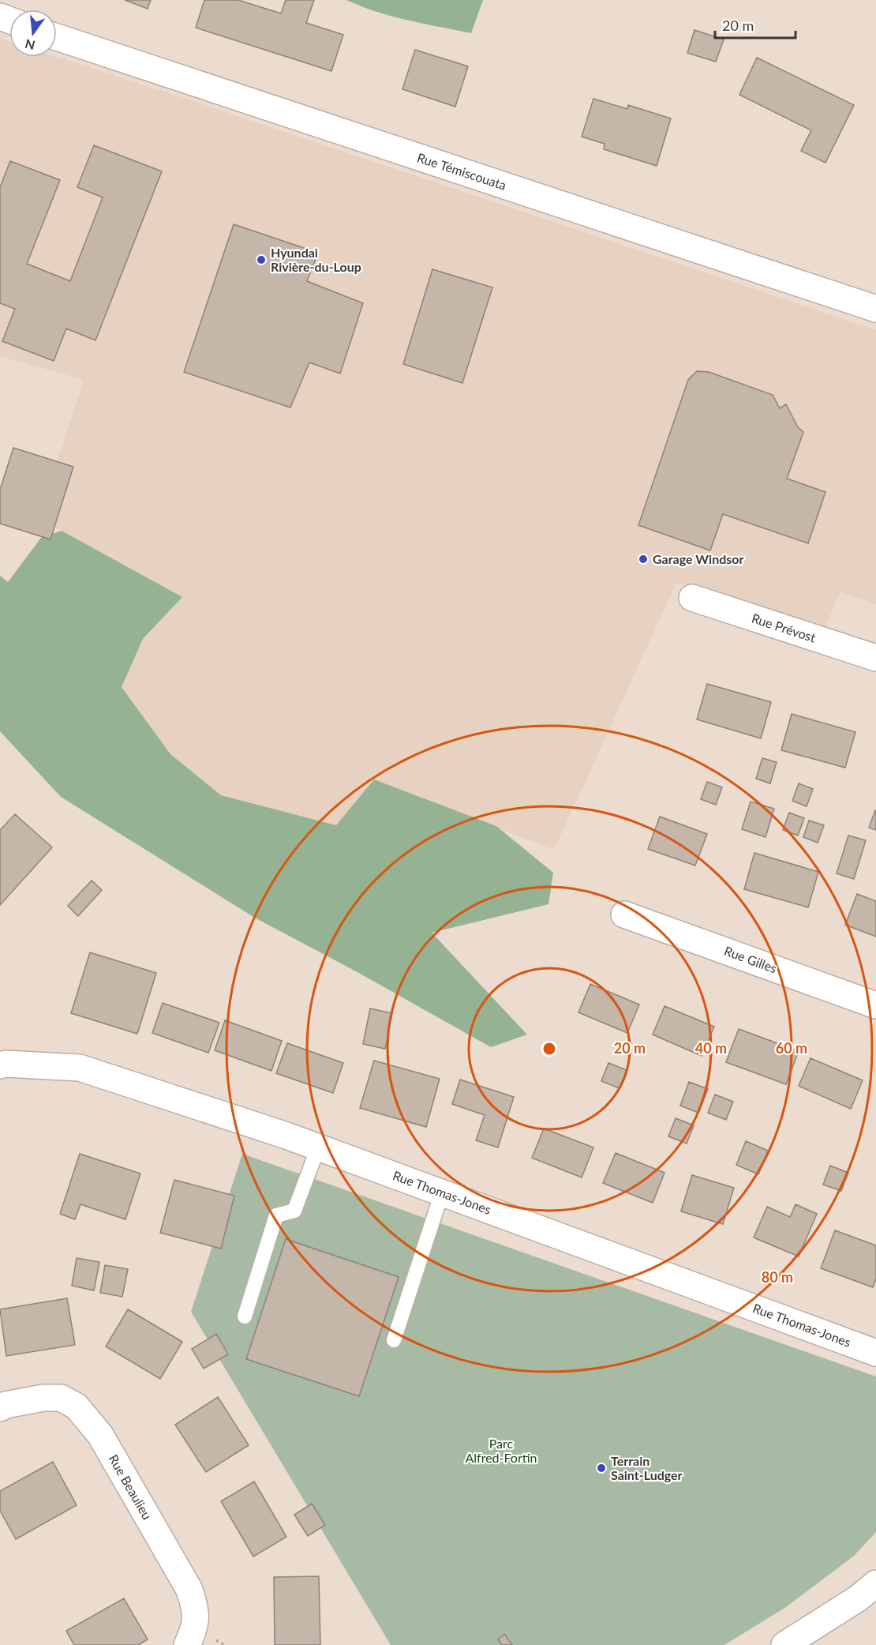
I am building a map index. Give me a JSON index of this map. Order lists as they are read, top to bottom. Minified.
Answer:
{"streets":{"street":["Rue Témiscouata","Rue Prévost","Rue Gilles","Rue Thomas-Jones","Rue Beaulieu"]},"parks":["Parc Alfred-Fortin"],"places":["Hyundai Rivière-du-Loup","Garage Windsor","Terrain Saint-Ludger"],"scale_bar":"20 m","north":"bottom","rings":["20 m","40 m","60 m","80 m"]}
